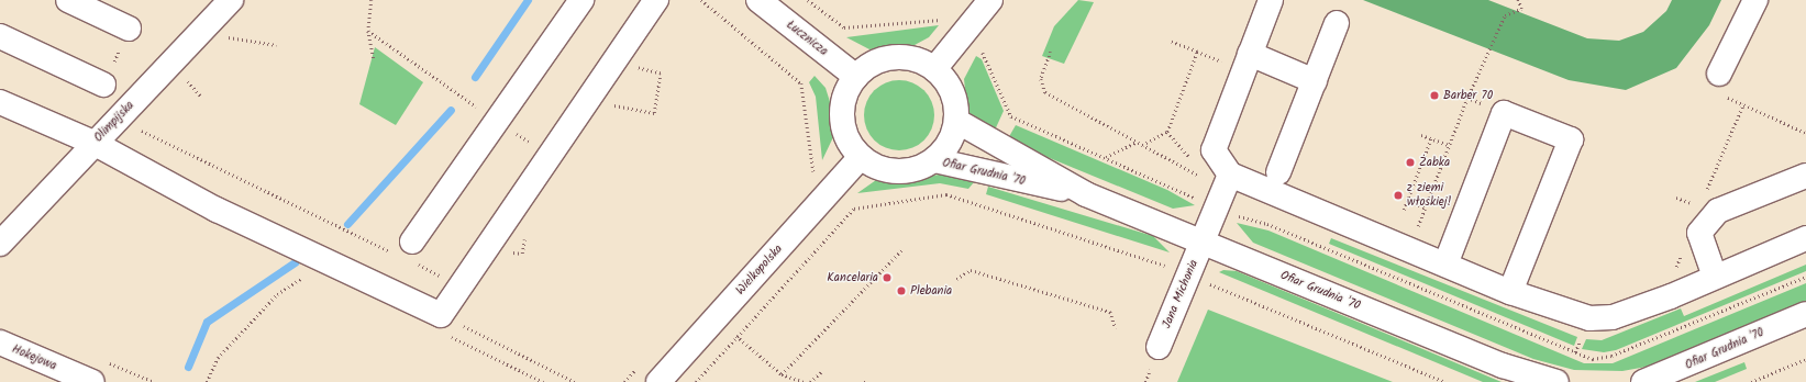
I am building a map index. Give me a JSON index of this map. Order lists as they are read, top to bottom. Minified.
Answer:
{"streets":{"street":["Łucznicza","Olimpijska","Ofiar Grudnia '70","Wielkopolska","Jana Michonia","Hokejowa"]},"crossings":[["Łucznicza","Ofiar Grudnia '70"],["Łucznicza","Wielkopolska"],["Ofiar Grudnia '70","Wielkopolska"],["Ofiar Grudnia '70","Jana Michonia"]],"places":["Barber 70","Żabka","z ziemi włoskiej!","Kancelaria","Plebania"]}
